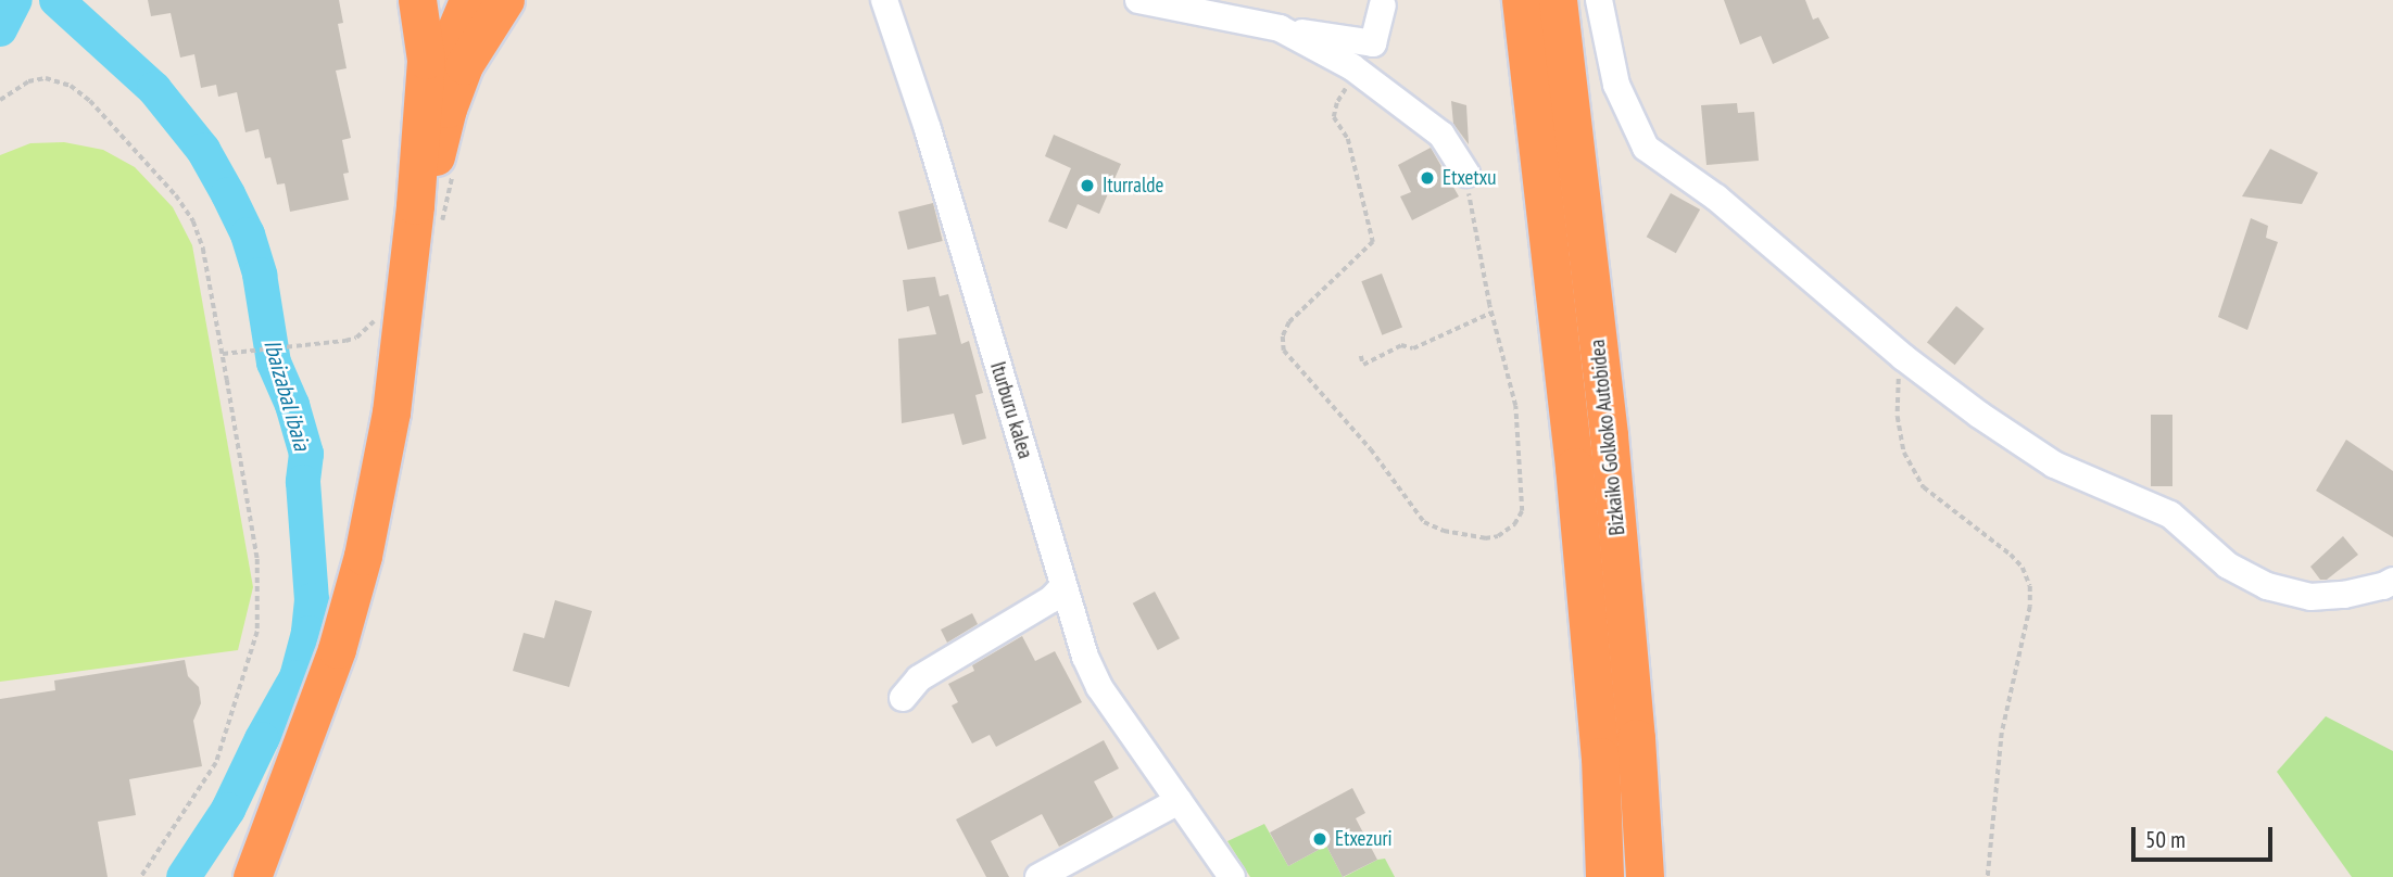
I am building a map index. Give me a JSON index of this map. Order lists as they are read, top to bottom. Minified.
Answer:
{"streets":{"highway":["Bizkaiko Golkoko Autobidea"],"street":["Iturburu kalea"]},"water":["Ibaizabal ibaia"],"places":["Etxetxu","Iturralde","Etxezuri"],"scale_bar":"50 m"}
